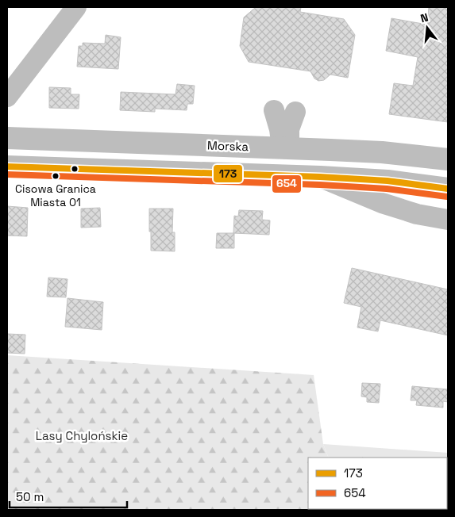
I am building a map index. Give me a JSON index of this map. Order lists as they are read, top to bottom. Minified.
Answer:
{"streets":{"main road":["Morska"]},"parks":["Lasy Chylońskie"],"places":["Cisowa Granica Miasta 01"],"lines":["transit line 173","transit line 654"],"legend":["173","654"],"scale_bar":"50 m","north":"top"}
